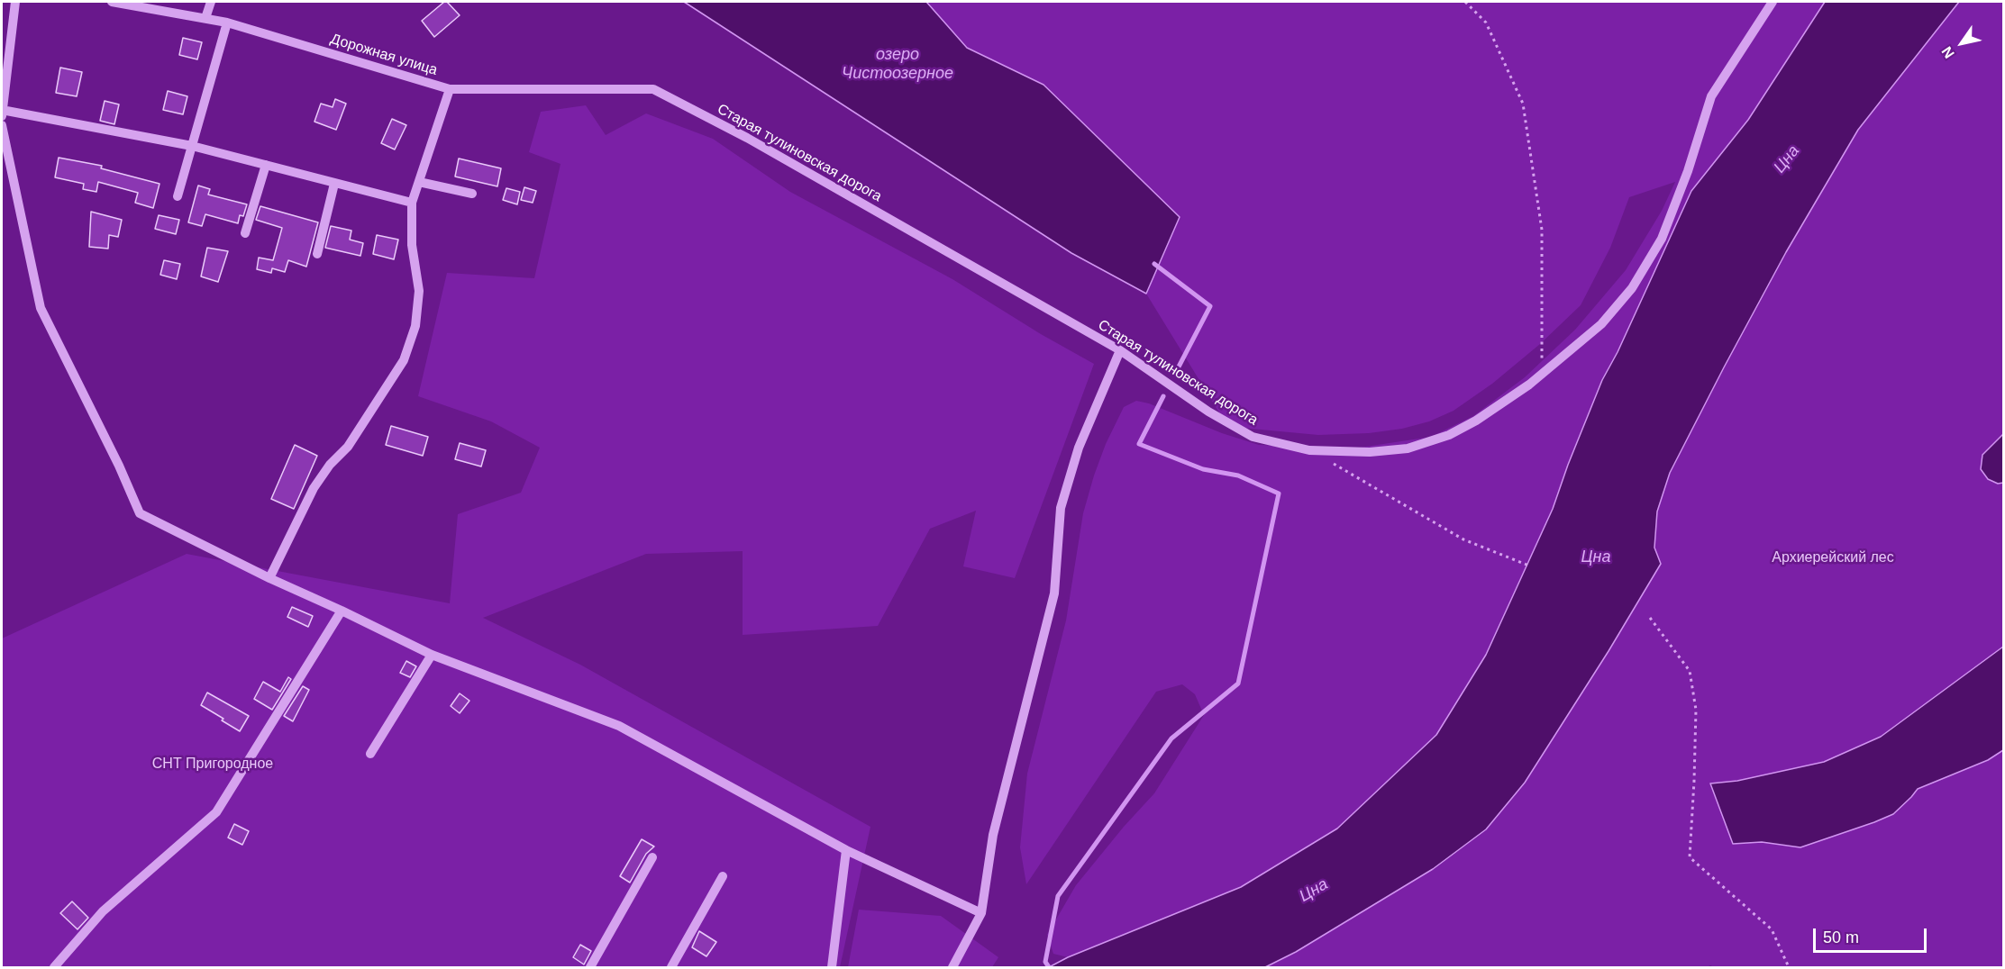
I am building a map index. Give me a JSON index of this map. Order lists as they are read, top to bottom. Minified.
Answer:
{"streets":{"street":["Дорожная улица","Старая тулиновская дорога"]},"crossings":[["Дорожная улица","Старая тулиновская дорога"]],"water":["озеро Чистоозерное","Цна"],"parks":["Архиерейский лес","СНТ Пригородное"],"scale_bar":"50 m","north":"bottom left"}
